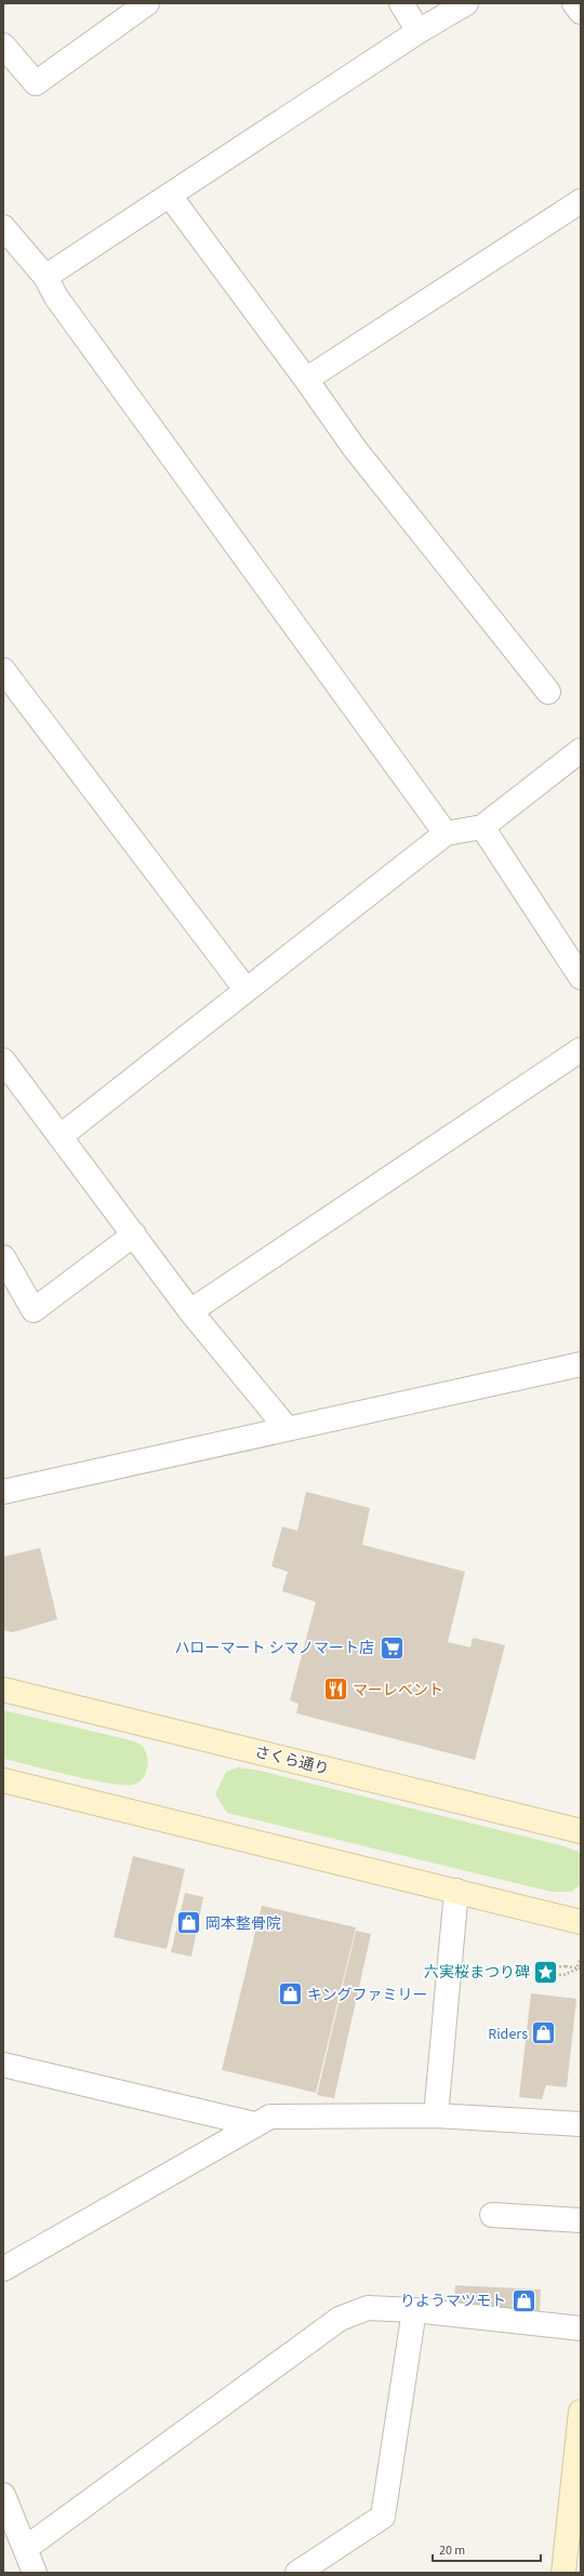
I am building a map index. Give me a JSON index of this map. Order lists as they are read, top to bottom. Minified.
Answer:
{"streets":{"street":["さくら通り"]},"places":{"supermarket":["ハローマート シマノマート店"],"restaurant":["マーレベント"],"shop":["岡本整骨院","キングファミリー","Riders","りようマツモト"],"place":["六実桜まつり碑"]},"scale_bar":"20 m"}
